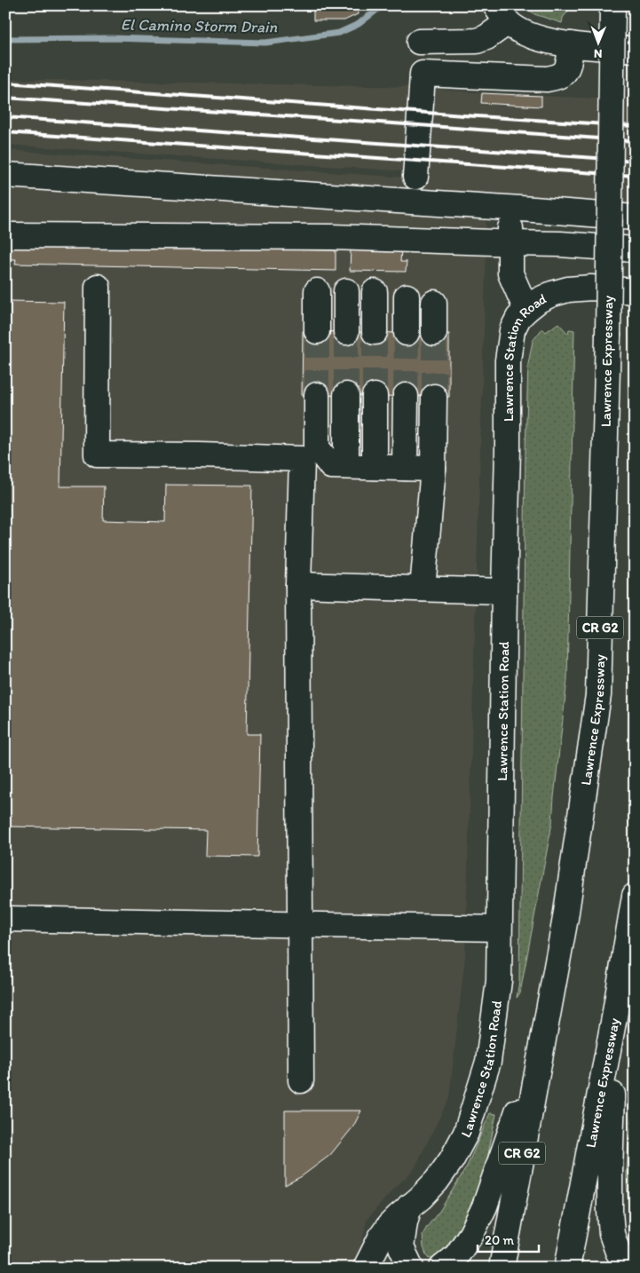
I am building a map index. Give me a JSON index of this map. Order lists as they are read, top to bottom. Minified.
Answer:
{"streets":{"main road":["Lawrence Station Road","Lawrence Expressway","CR G2"]},"water":["El Camino Storm Drain"],"scale_bar":"20 m","north":"bottom"}
